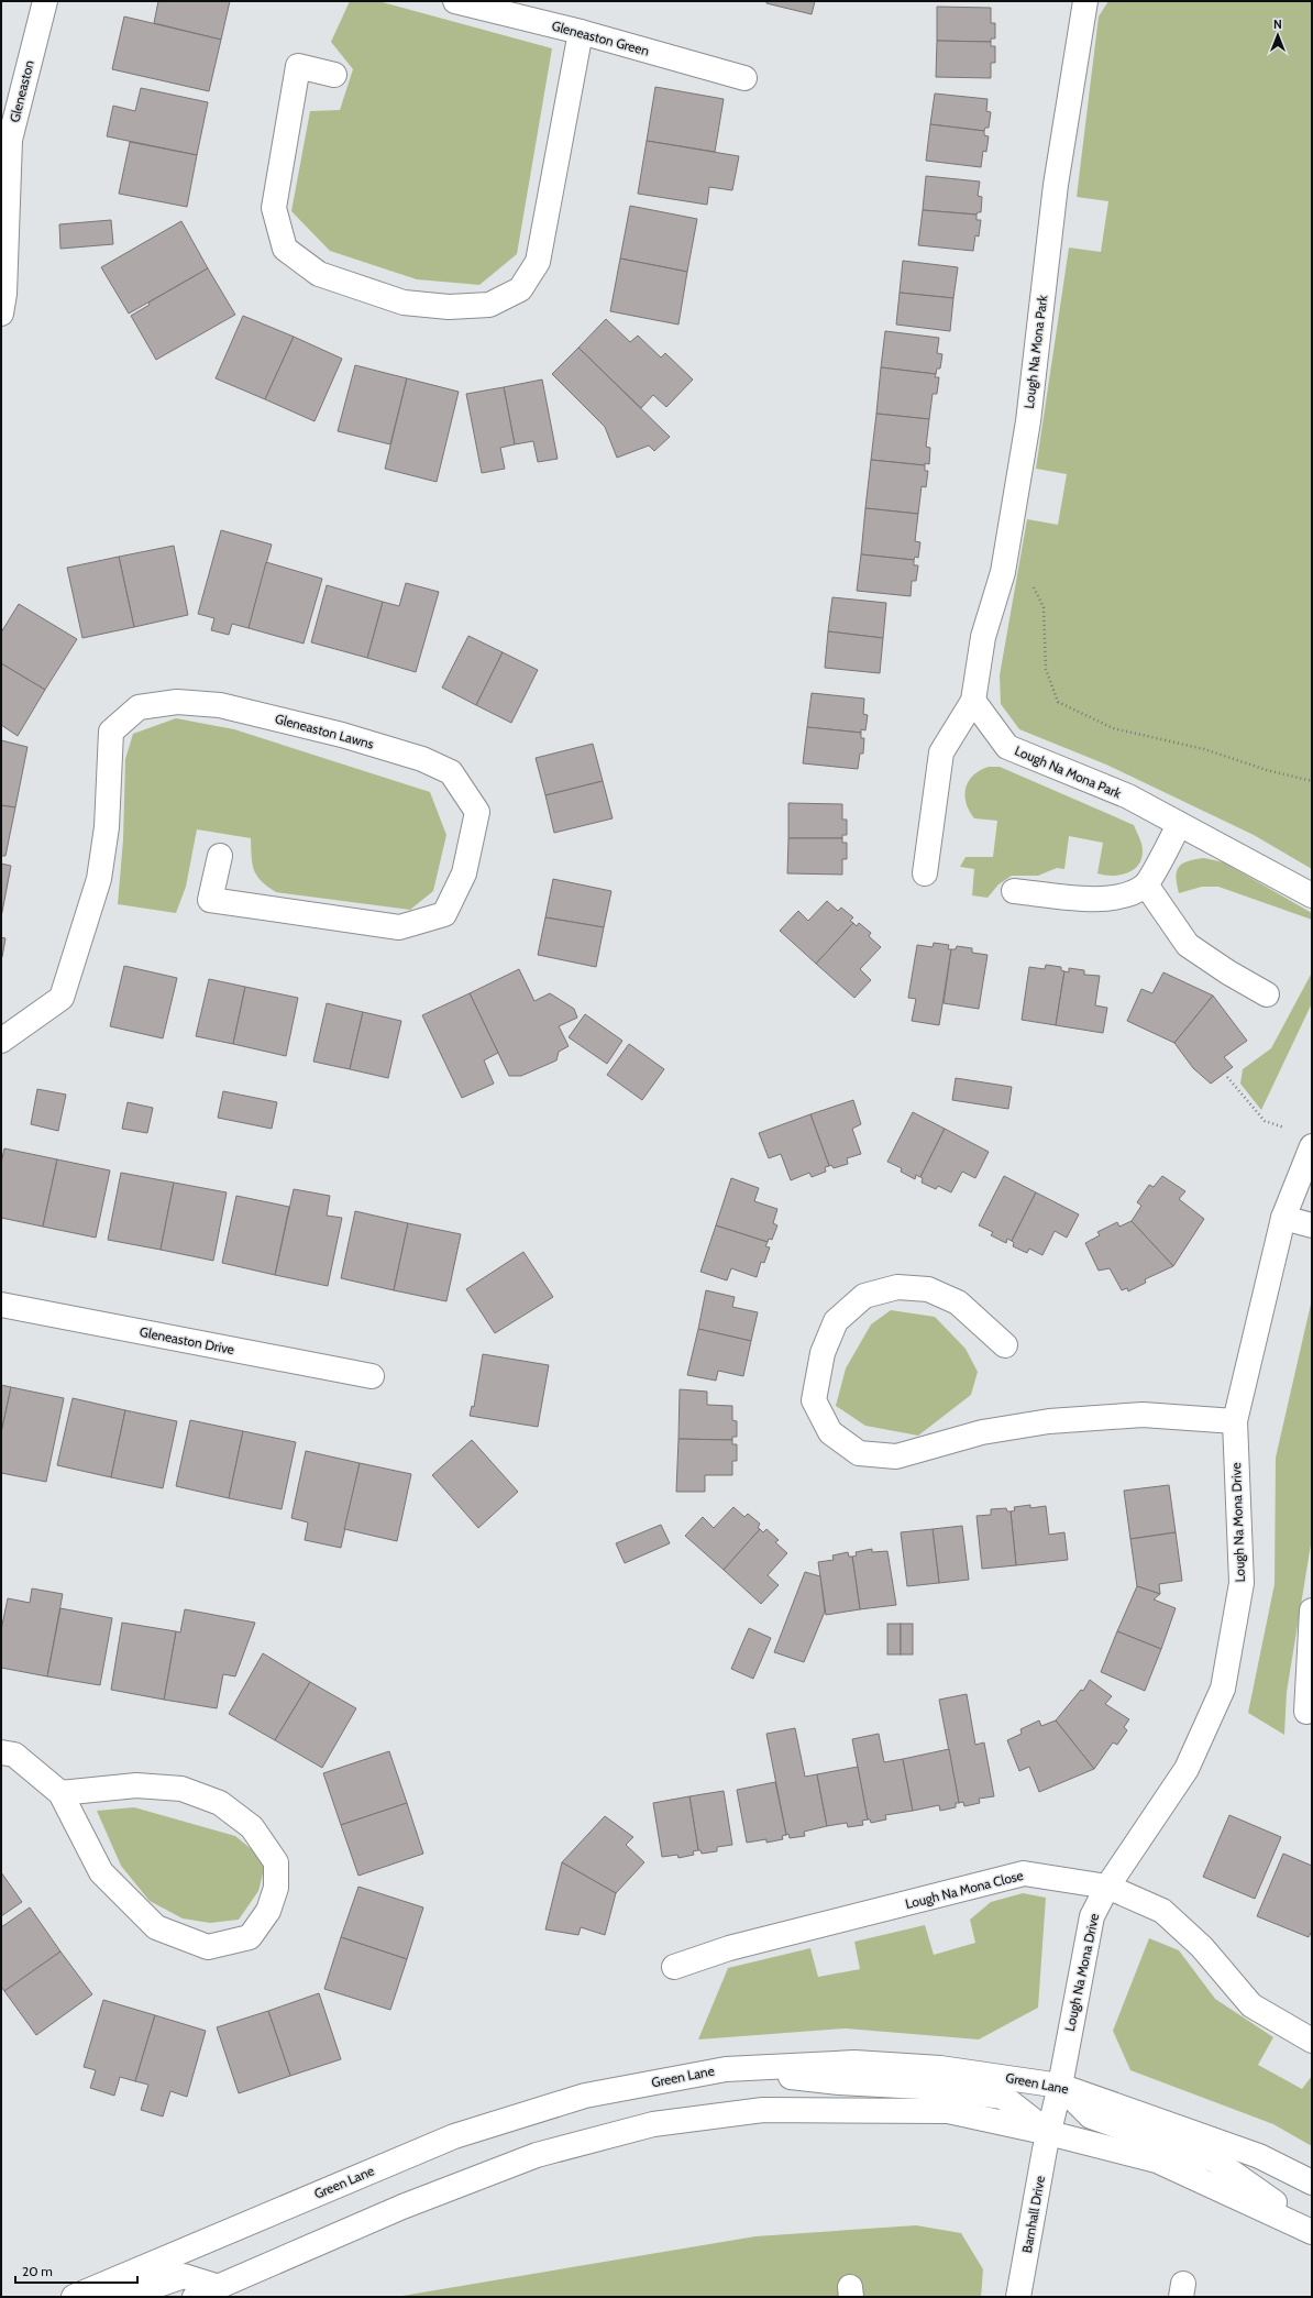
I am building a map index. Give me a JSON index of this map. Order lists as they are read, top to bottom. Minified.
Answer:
{"streets":{"street":["Gleneaston Green","Gleneaston","Lough Na Mona Park","Gleneaston Lawns","Gleneaston Drive","Lough Na Mona Drive","Lough Na Mona Close","Green Lane","Barnhall Drive"]},"crossings":[["Lough Na Mona Drive","Lough Na Mona Close"],["Lough Na Mona Drive","Green Lane"],["Lough Na Mona Drive","Barnhall Drive"]],"scale_bar":"20 m","north":"top"}
